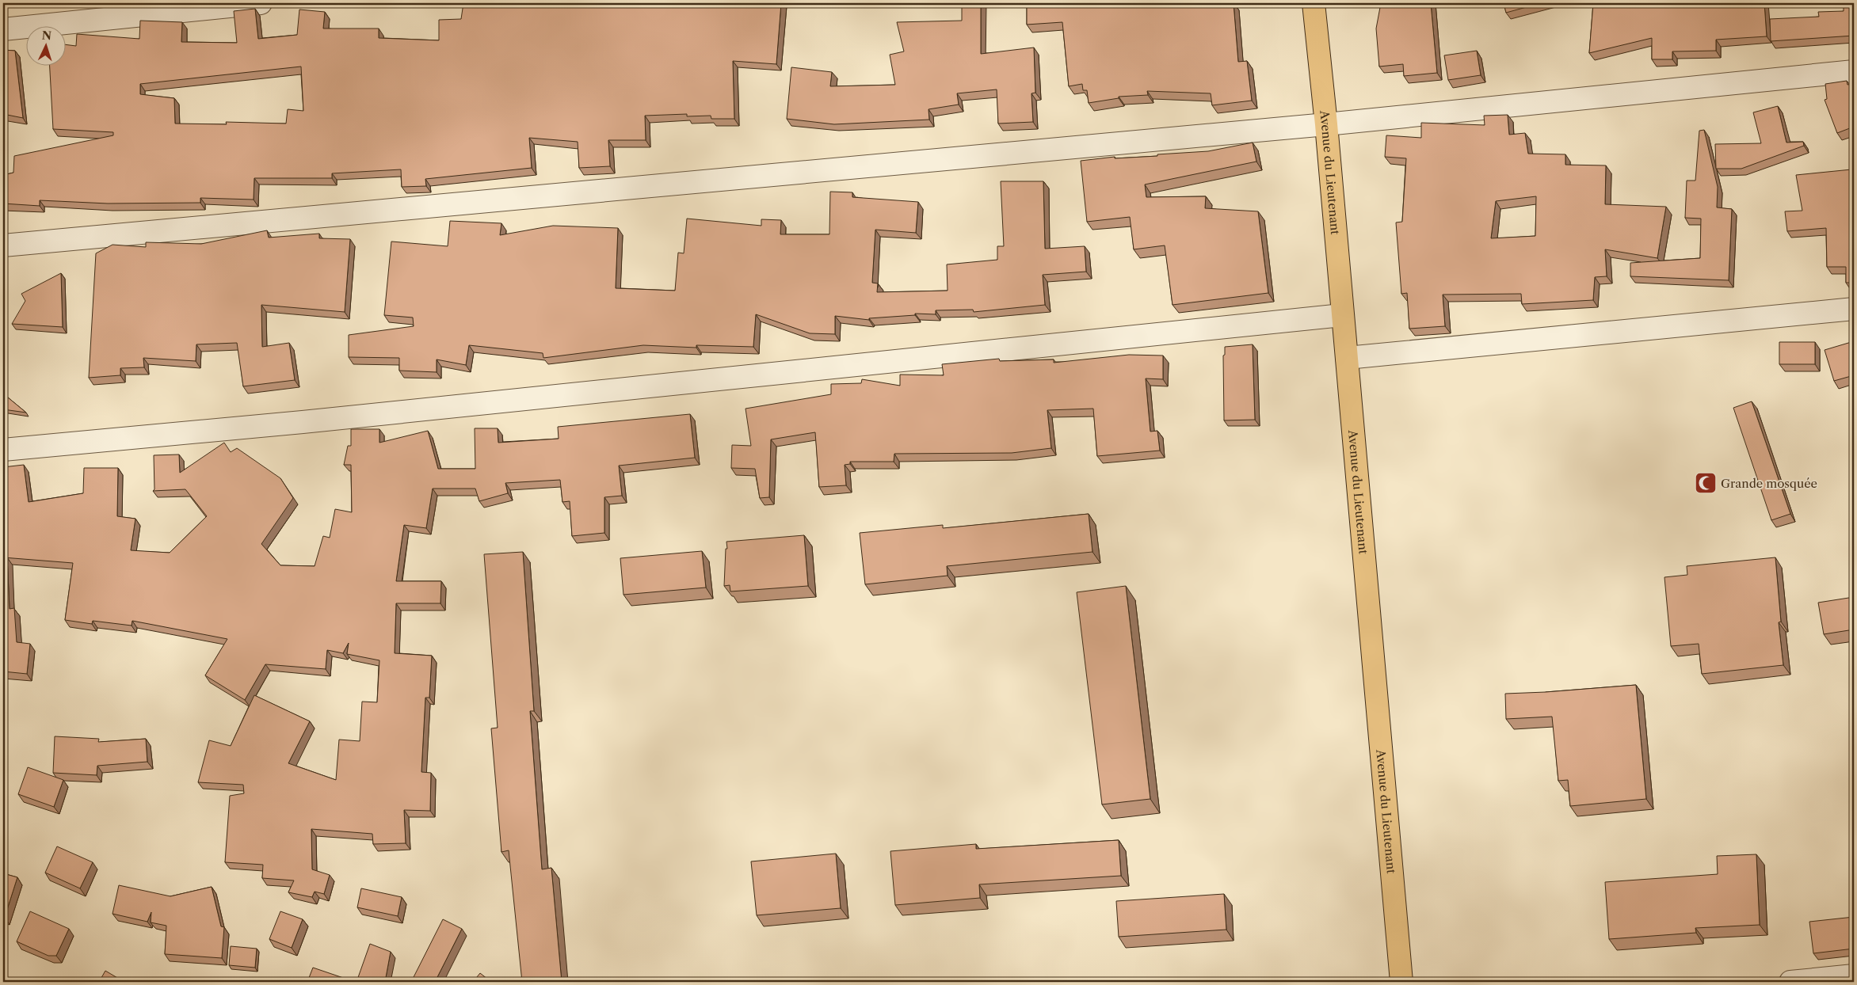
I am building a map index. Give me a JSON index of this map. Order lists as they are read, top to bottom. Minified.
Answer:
{"streets":{"main road":["Avenue du Lieutenant"]},"places":{"mosque":["Grande mosquée"]},"north":"top"}
